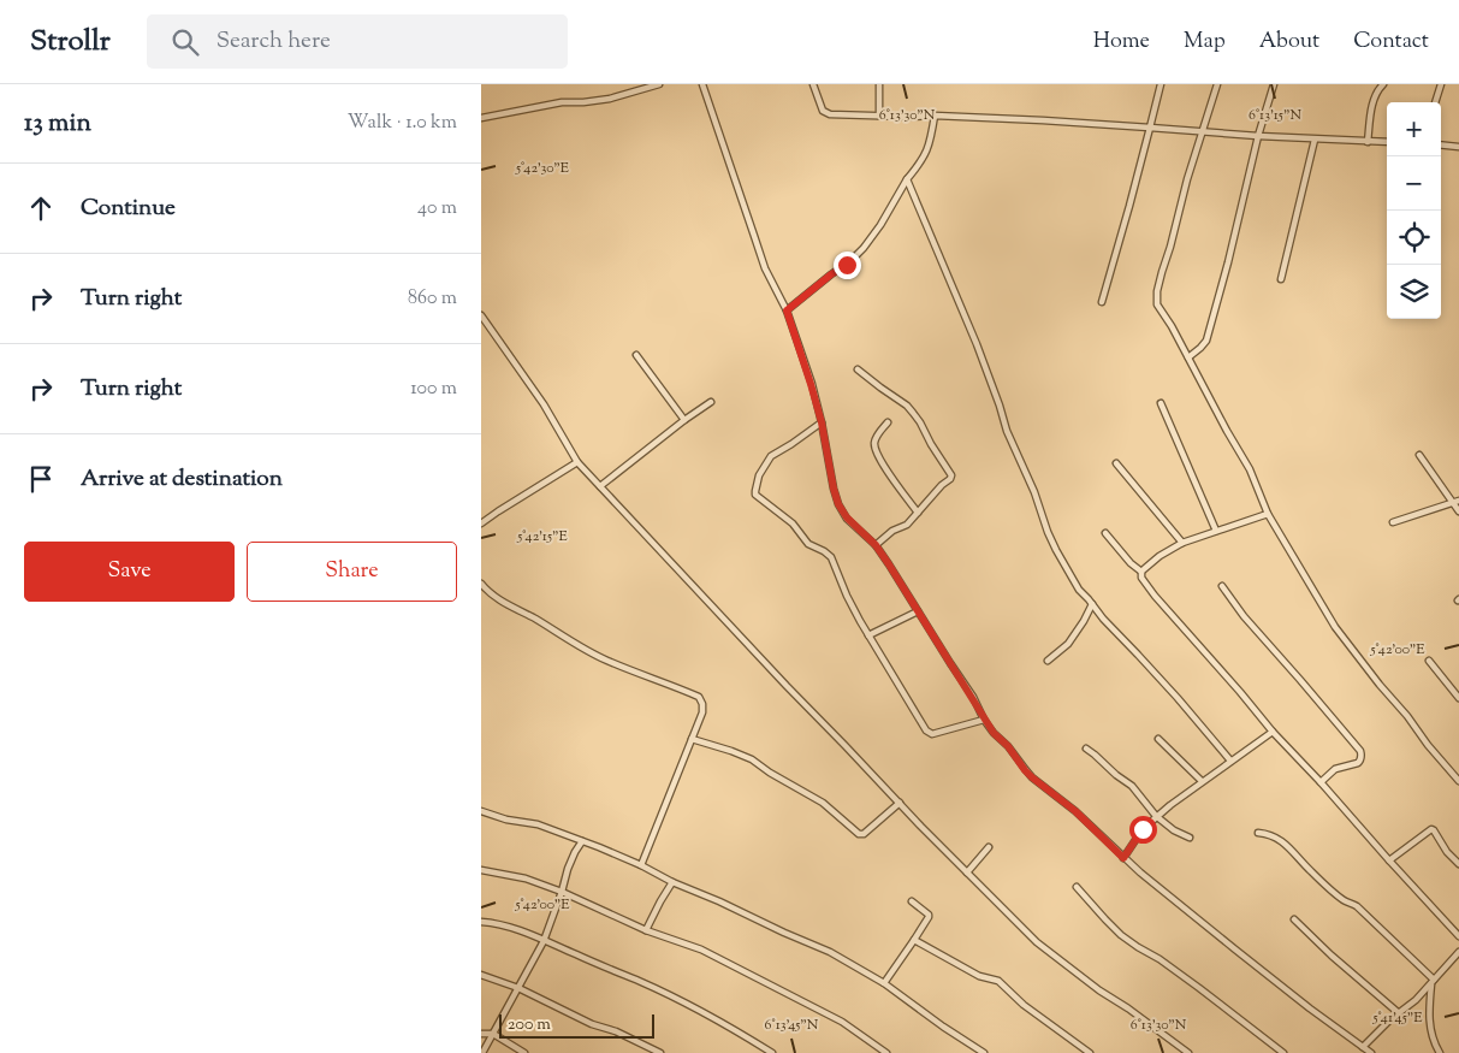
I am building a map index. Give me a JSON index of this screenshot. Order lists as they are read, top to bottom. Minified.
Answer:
{"scale_bar":"200 m","page":{"header":"Strollr","search":"Search here","nav":["Home","Map","About","Contact"],"heading":["13 min","Walk · 1.0 km"],"map_buttons":["+","−"],"list":[["Continue","40 m"],["Turn right","860 m"],["Turn right","100 m"],"Arrive at destination"],"buttons":["Save","Share"],"scale":"200 m"},"coordinates":["6°13'30\"N","6°13'15\"N","5°42'30\"E","5°42'15\"E","5°42'00\"E","5°41'45\"E","6°13'45\"N"]}
